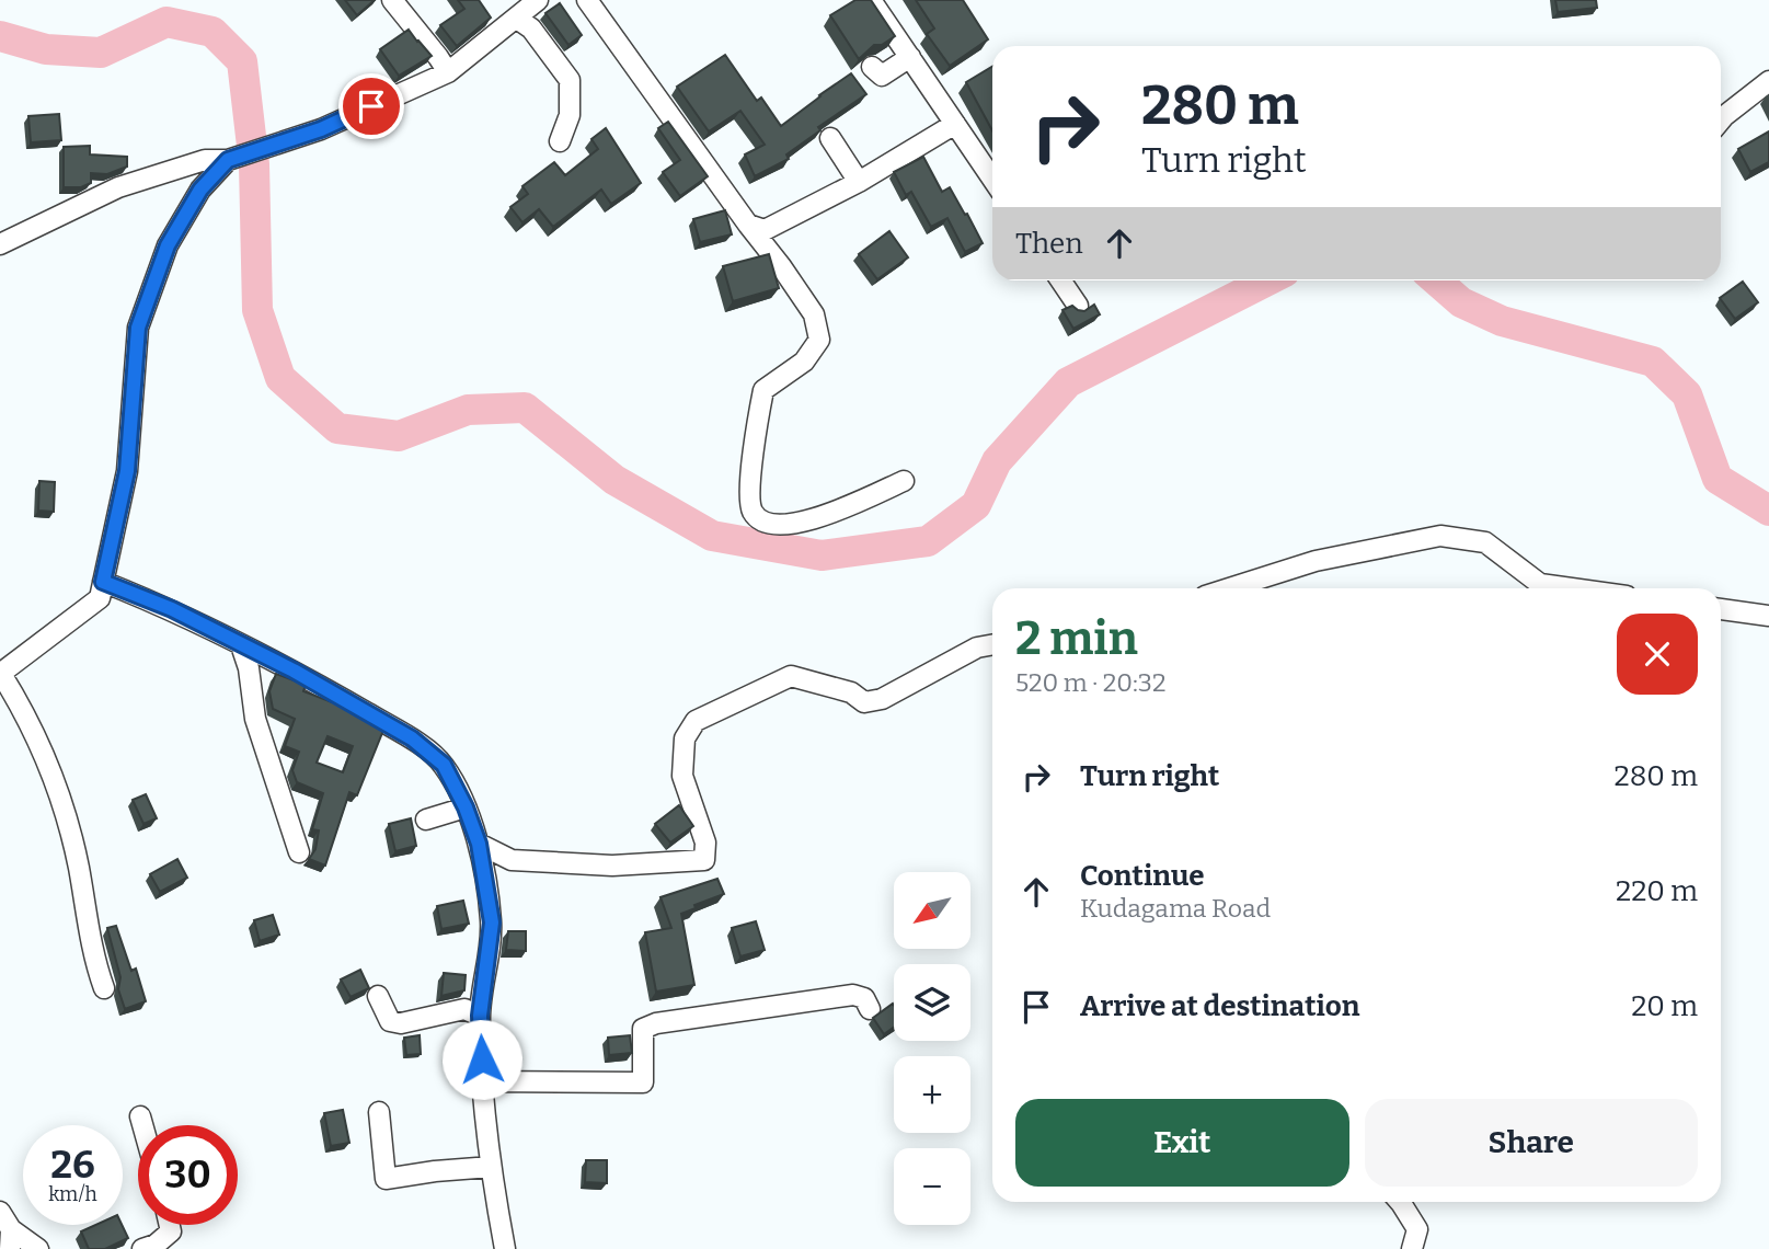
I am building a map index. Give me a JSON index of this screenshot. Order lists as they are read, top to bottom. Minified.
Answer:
{"north":"bottom left","page":{"turn":["280 m","Turn right"],"then":"Then","heading":["2 min","520 m · 20:32"],"list":[{"name":"Turn right","value":"280 m"},{"name":"Continue","note":"Kudagama Road","value":"220 m"},{"name":"Arrive at destination","value":"20 m"}],"map_buttons":["+","−"],"buttons":["Exit","Share"],"speed":"26 km/h","limit":"30"}}
